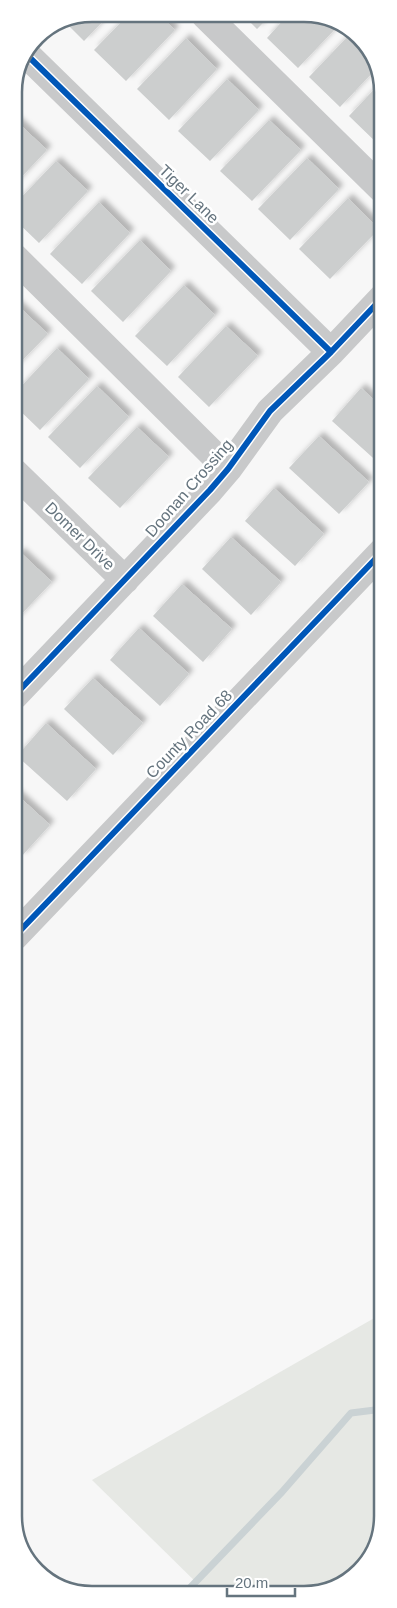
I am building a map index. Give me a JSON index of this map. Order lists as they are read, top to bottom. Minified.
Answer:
{"streets":{"street":["Tiger Lane","Doonan Crossing","Domer Drive","County Road 68"]},"crossings":[["Tiger Lane","Doonan Crossing"],["Doonan Crossing","Domer Drive"]],"scale_bar":"20 m"}
